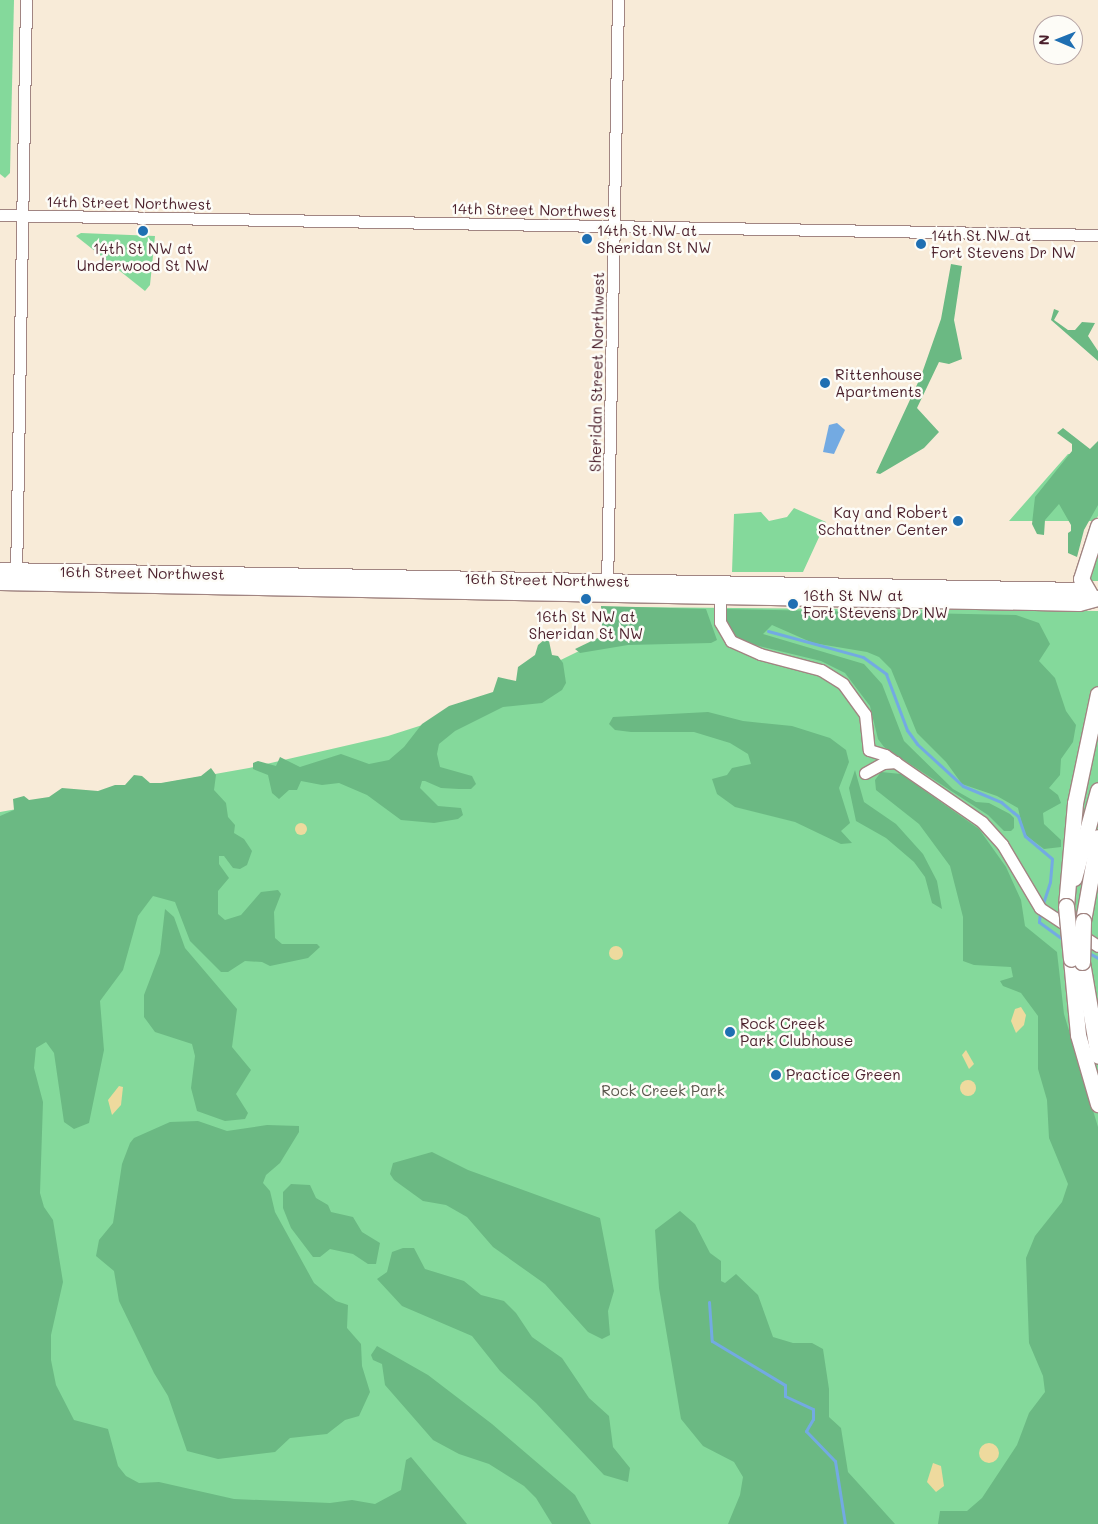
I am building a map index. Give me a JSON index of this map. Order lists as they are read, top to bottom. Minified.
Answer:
{"streets":{"main road":["16th Street Northwest"],"street":["14th Street Northwest","Sheridan Street Northwest"]},"crossings":[["14th Street Northwest","Sheridan Street Northwest"],["Sheridan Street Northwest","16th Street Northwest"]],"parks":["Rock Creek Park"],"places":["14th St NW at Underwood St NW","14th St NW at Sheridan St NW","14th St NW at Fort Stevens Dr NW","Rittenhouse Apartments","Kay and Robert Schattner Center","16th St NW at Sheridan St NW","16th St NW at Fort Stevens Dr NW","Rock Creek Park Clubhouse","Practice Green"],"north":"left"}
